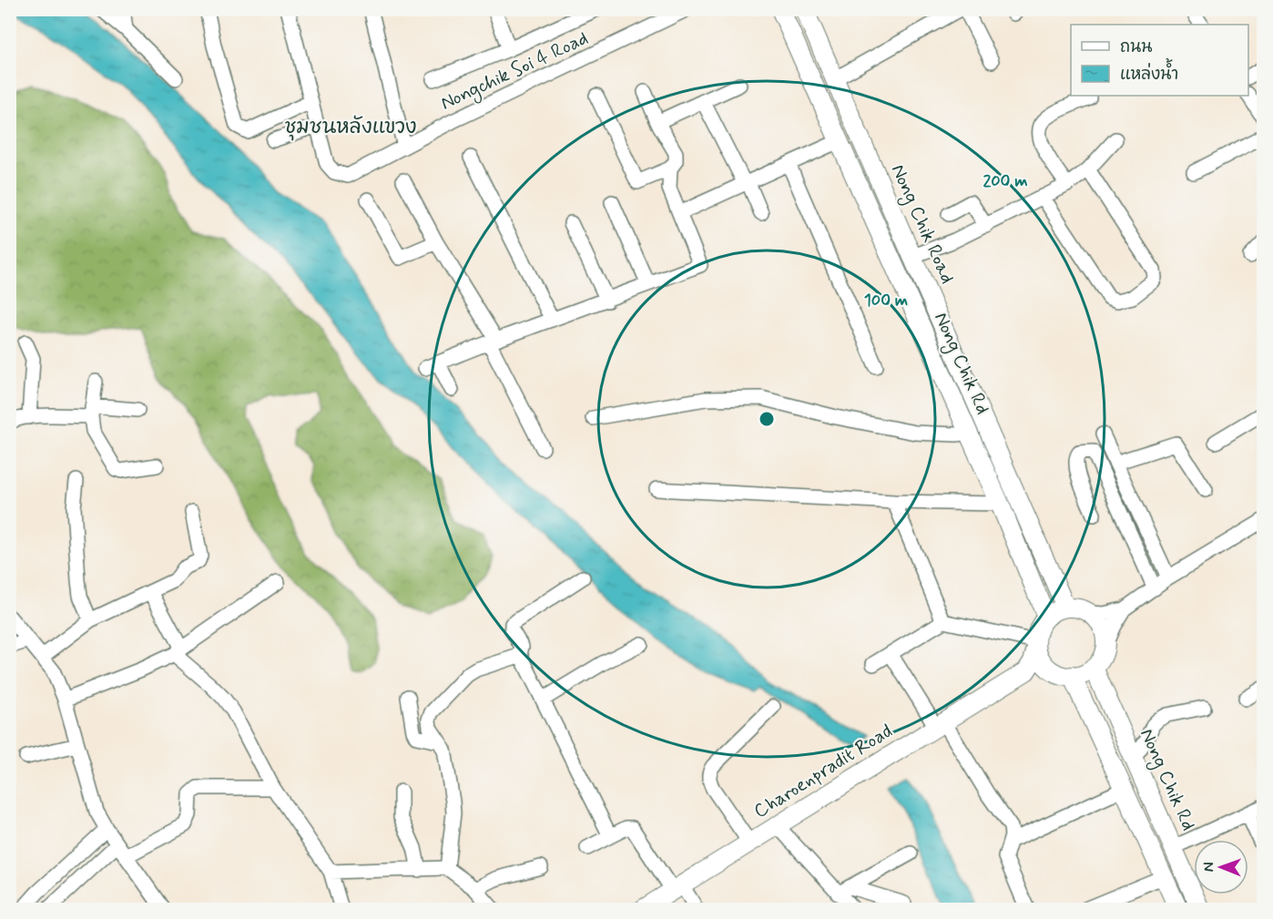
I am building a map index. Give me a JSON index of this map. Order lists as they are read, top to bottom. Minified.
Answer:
{"streets":{"main road":["Nong Chik Road","Nong Chik Rd","Charoenpradit Road"],"street":["Nongchik Soi 4 Road"]},"crossings":[["Nong Chik Road","Nong Chik Rd"]],"districts":["ชุมชนหลังแขวง"],"legend":["ถนน","แหล่งน้ำ"],"north":"left","rings":["200 m","100 m"]}
